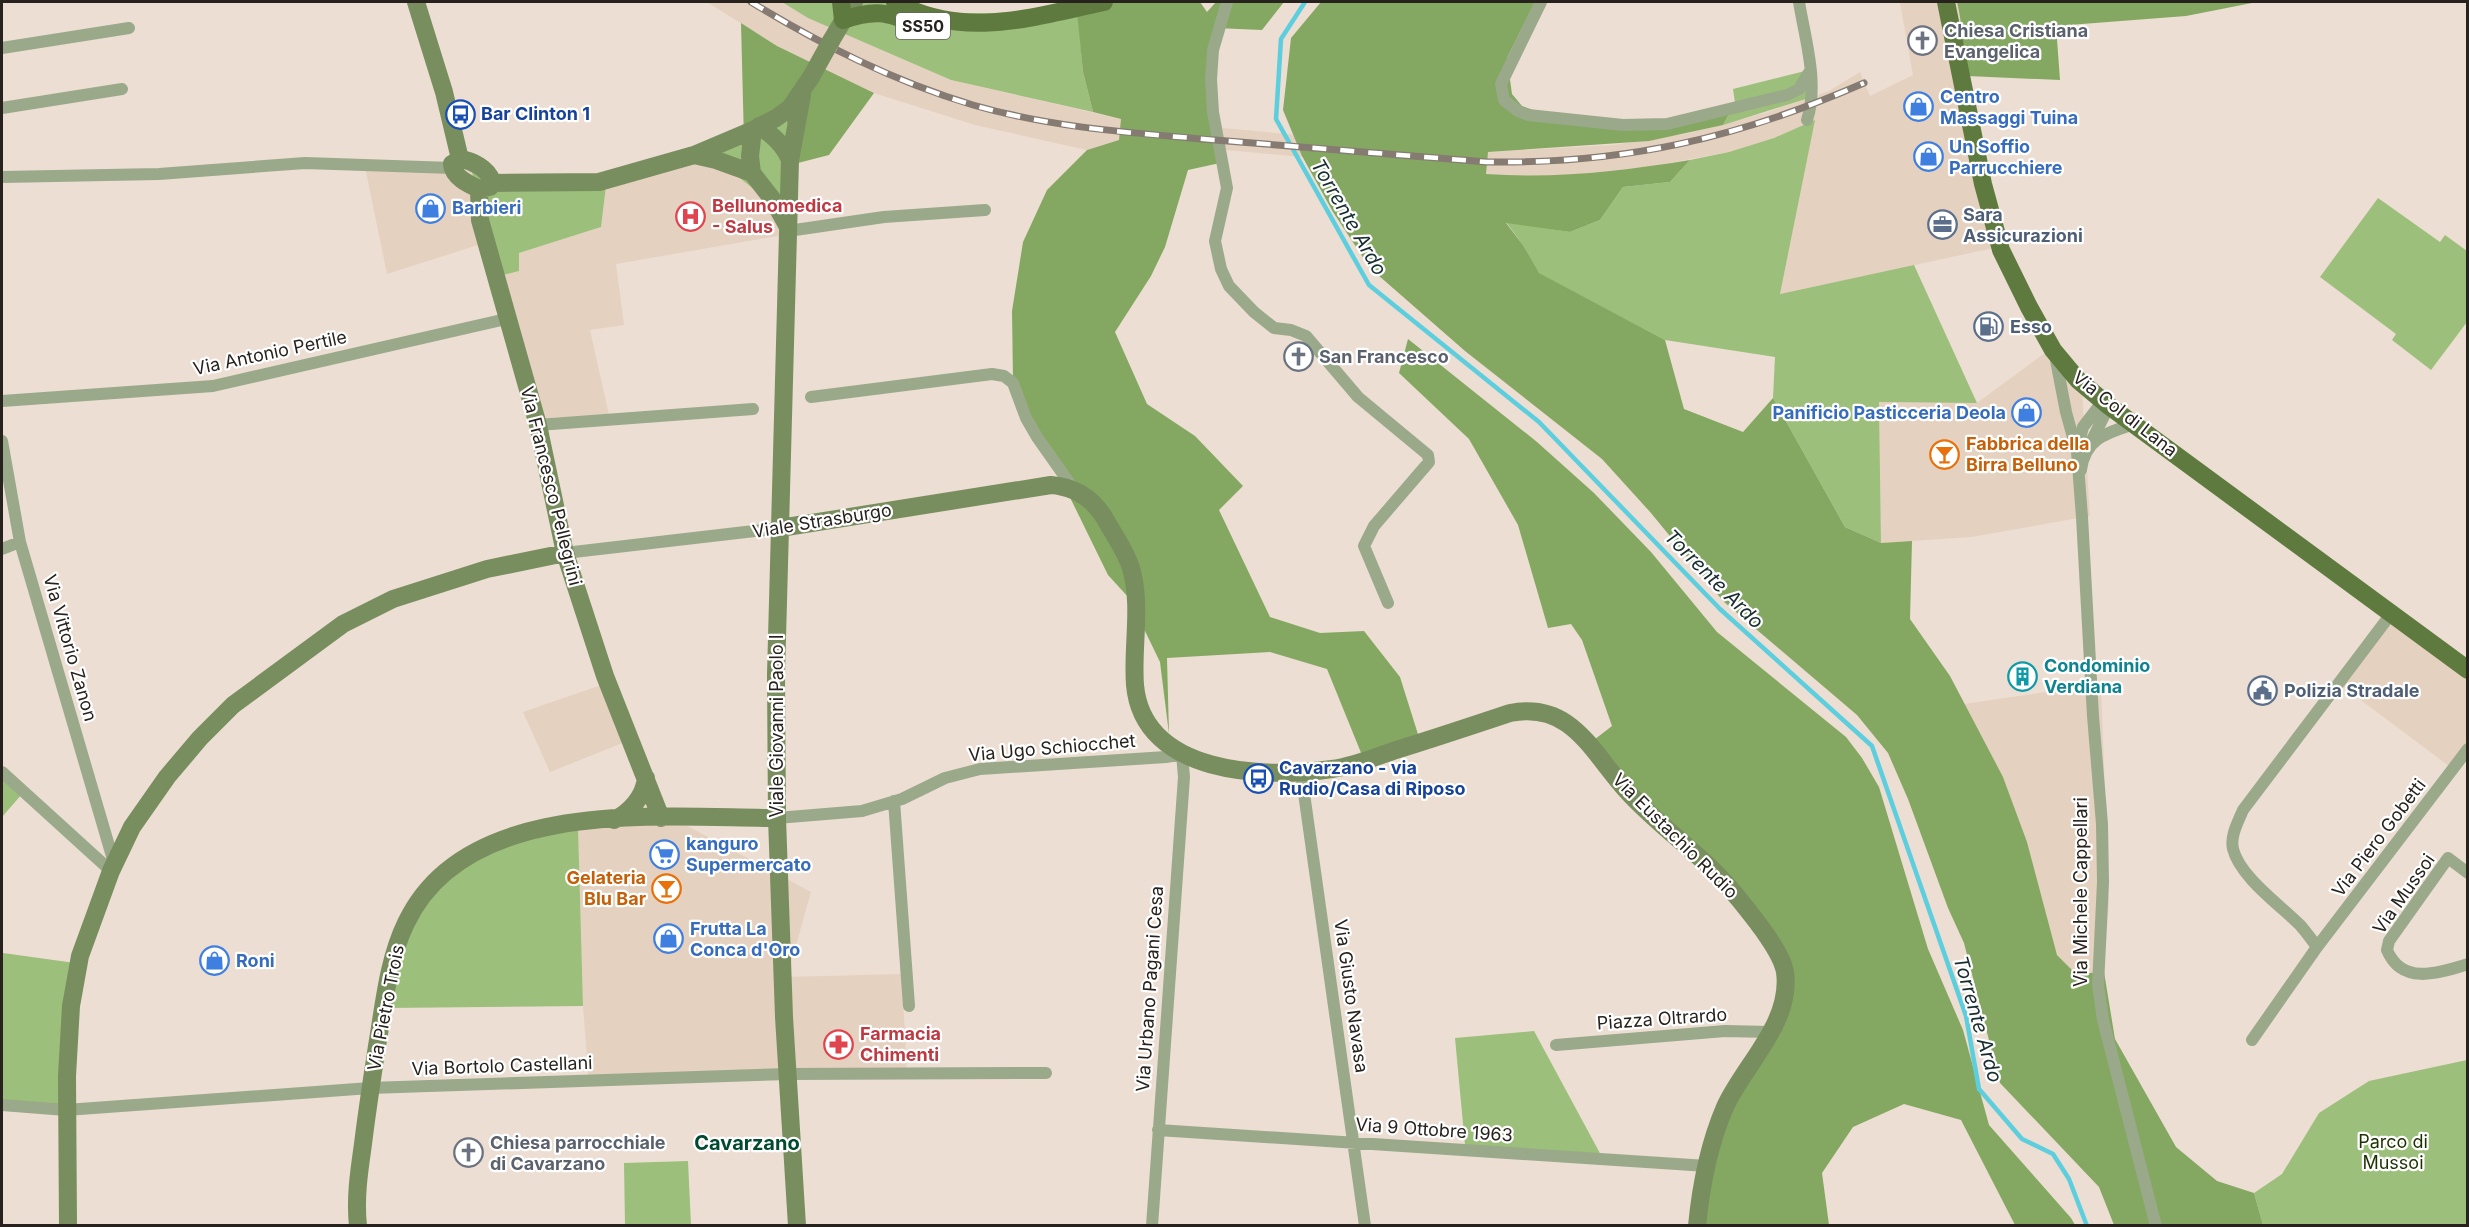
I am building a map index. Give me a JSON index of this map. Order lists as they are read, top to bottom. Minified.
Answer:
{"streets":{"main road":["SS50","Via Col di Lana"],"street":["Via Antonio Pertile","Via Francesco Pellegrini","Viale Strasburgo","Via Vittorio Zanon","Viale Giovanni Paolo I","Via Ugo Schiocchet","Via Eustachio Rudio","Via Piero Gobetti","Via Michele Cappellari","Via Mussoi","Via Urbano Pagani Cesa","Via Giusto Navasa","Via Pietro Trois","Piazza Oltrardo","Via Bortolo Castellani","Via 9 Ottobre 1963"]},"crossings":[["Via Antonio Pertile","Via Francesco Pellegrini"],["Via Col di Lana","Via Michele Cappellari"],["Via Francesco Pellegrini","Viale Strasburgo"],["Via Francesco Pellegrini","Via Pietro Trois"],["Viale Strasburgo","Viale Giovanni Paolo I"],["Viale Strasburgo","Via Eustachio Rudio"],["Viale Giovanni Paolo I","Via Ugo Schiocchet"],["Viale Giovanni Paolo I","Via Pietro Trois"],["Viale Giovanni Paolo I","Via Bortolo Castellani"],["Via Ugo Schiocchet","Via Eustachio Rudio"],["Via Ugo Schiocchet","Via Urbano Pagani Cesa"],["Via Ugo Schiocchet","Via Pietro Trois"],["Via Eustachio Rudio","Via Urbano Pagani Cesa"],["Via Eustachio Rudio","Via Giusto Navasa"],["Via Eustachio Rudio","Piazza Oltrardo"],["Via Eustachio Rudio","Via 9 Ottobre 1963"],["Via Urbano Pagani Cesa","Via 9 Ottobre 1963"],["Via Giusto Navasa","Via 9 Ottobre 1963"],["Via Pietro Trois","Via Bortolo Castellani"]],"districts":["Cavarzano"],"water":["Torrente Ardo"],"parks":["Parco di Mussoi"],"places":{"church":["Chiesa Cristiana Evangelica","San Francesco","Chiesa parrocchiale di Cavarzano"],"shop":["Centro Massaggi Tuina","Un Soffio Parrucchiere","Barbieri","Panificio Pasticceria Deola","Frutta La Conca d'Oro","Roni"],"bus stop":["Bar Clinton 1","Cavarzano - via Rudio/Casa di Riposo"],"hospital":["Bellunomedica - Salus"],"office":["Sara Assicurazioni"],"fuel station":["Esso"],"bar":["Fabbrica della Birra Belluno","Gelateria Blu Bar"],"building":["Condominio Verdiana"],"public building":["Polizia Stradale"],"supermarket":["kanguro Supermercato"],"pharmacy":["Farmacia Chimenti"]}}
